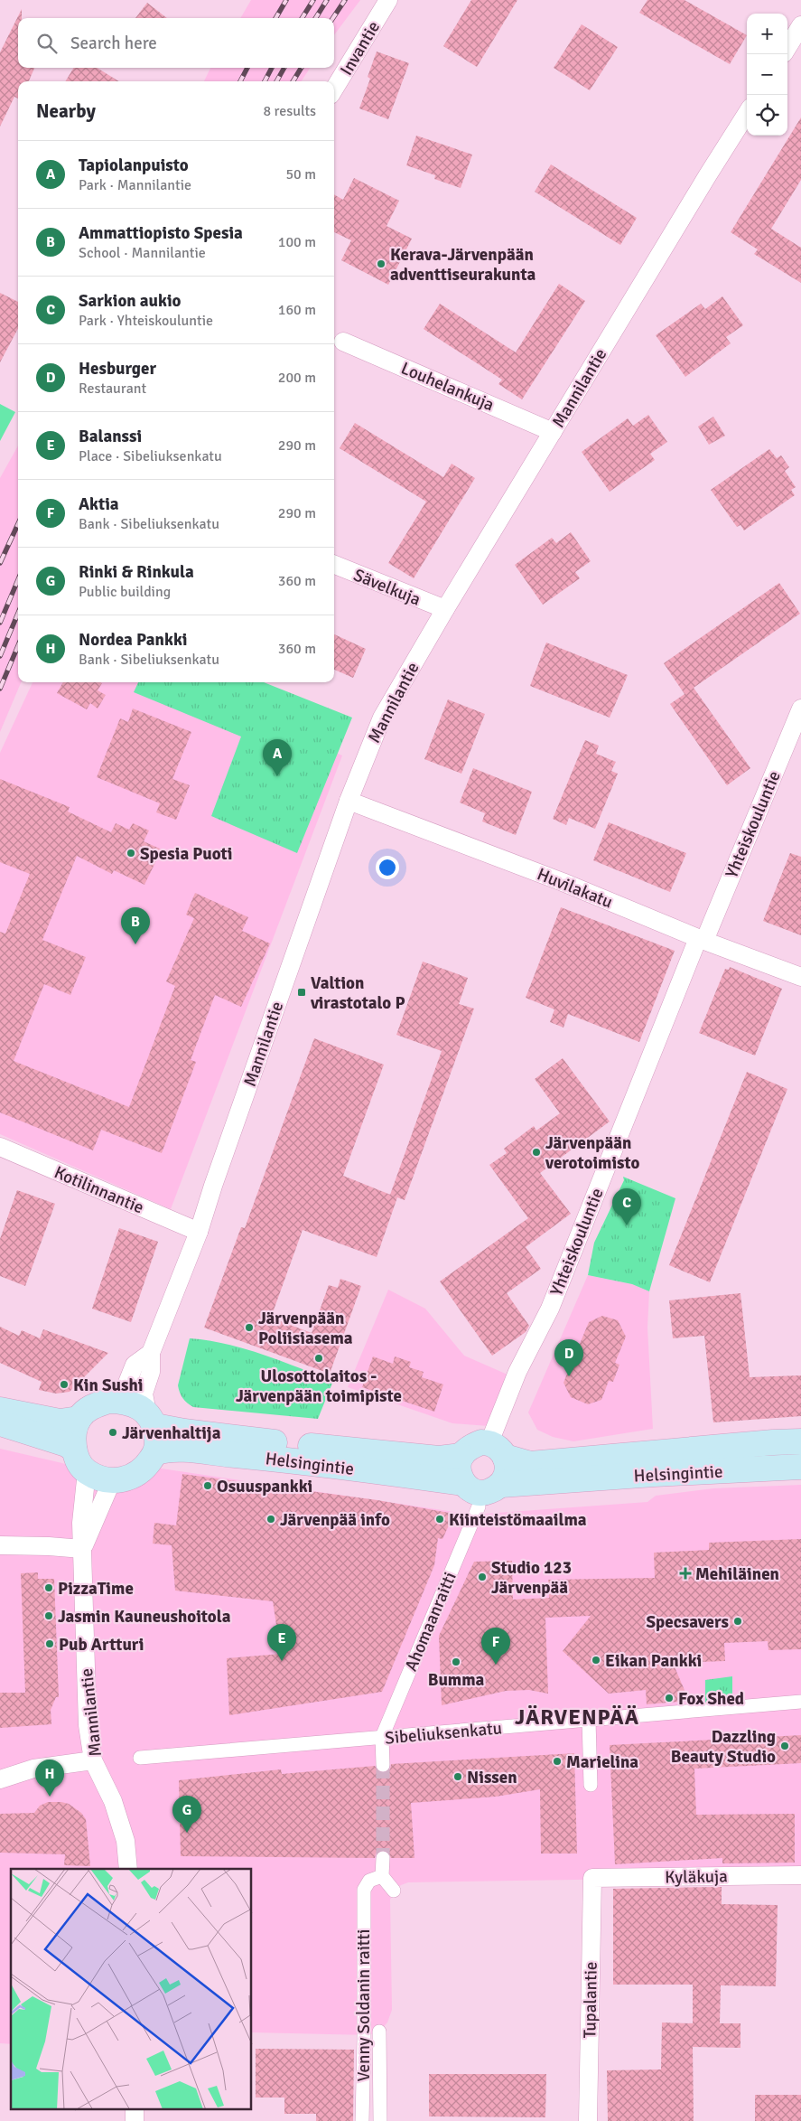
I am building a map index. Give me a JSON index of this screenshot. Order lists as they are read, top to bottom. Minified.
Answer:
{"streets":{"main road":["Helsingintie"],"street":["Invantie","Louhelankuja","Mannilantie","Sävelkuja","Yhteiskouluntie","Huvilakatu","Kotilinnantie","Ahomaanraitti","Sibeliuksenkatu","Kyläkuja","Tupalantie","Venny Soldanin raitti"]},"crossings":[["Louhelankuja","Mannilantie"],["Mannilantie","Sävelkuja"],["Mannilantie","Huvilakatu"],["Mannilantie","Kotilinnantie"],["Mannilantie","Helsingintie"],["Yhteiskouluntie","Huvilakatu"],["Yhteiskouluntie","Helsingintie"],["Ahomaanraitti","Sibeliuksenkatu"],["Kyläkuja","Tupalantie"]],"districts":["JÄRVENPÄÄ"],"places":{"other":["Kerava-Järvenpään adventtiseurakunta","Spesia Puoti","Järvenpään verotoimisto","Järvenpään Poliisiasema","Ulosottolaitos - Järvenpään toimipiste","Kin Sushi","Järvenhaltija","Osuuspankki","Järvenpää info","Kiinteistömaailma","Studio 123 Järvenpää","PizzaTime","Jasmin Kauneushoitola","Specsavers","Pub Artturi","Eikan Pankki","Bumma","Fox Shed","Dazzling Beauty Studio","Marielina","Nissen"],"transit":["Valtion virastotalo P"],"health":["Mehiläinen"]},"page":{"map_buttons":["+","−"],"search":"Search here","heading":["Nearby","8 results"],"list":[{"mark":"A","name":"Tapiolanpuisto","note":"Park · Mannilantie","value":"50 m"},{"mark":"B","name":"Ammattiopisto Spesia","note":"School · Mannilantie","value":"100 m"},{"mark":"C","name":"Sarkion aukio","note":"Park · Yhteiskouluntie","value":"160 m"},{"mark":"D","name":"Hesburger","note":"Restaurant","value":"200 m"},{"mark":"E","name":"Balanssi","note":"Place · Sibeliuksenkatu","value":"290 m"},{"mark":"F","name":"Aktia","note":"Bank · Sibeliuksenkatu","value":"290 m"},{"mark":"G","name":"Rinki & Rinkula","note":"Public building","value":"360 m"},{"mark":"H","name":"Nordea Pankki","note":"Bank · Sibeliuksenkatu","value":"360 m"}],"pins":["A","B","C","D","E","F","H","G"]}}
